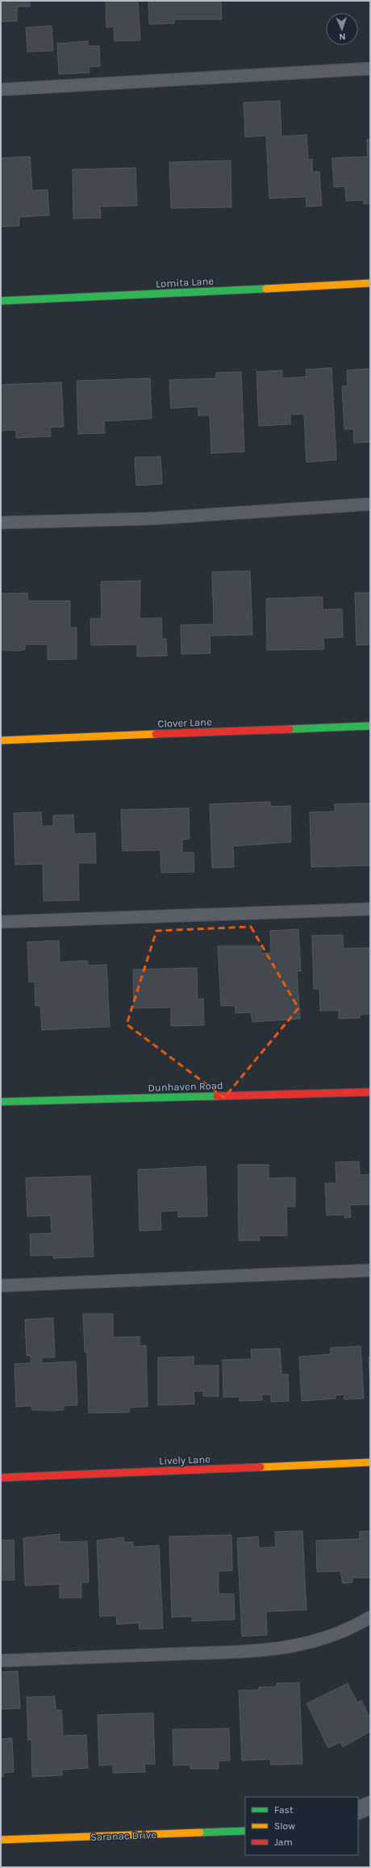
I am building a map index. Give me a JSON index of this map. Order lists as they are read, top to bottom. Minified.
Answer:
{"streets":{"street":["Lomita Lane","Clover Lane","Dunhaven Road","Lively Lane","Saranac Drive"]},"legend":["Fast","Slow","Jam"],"north":"bottom"}
